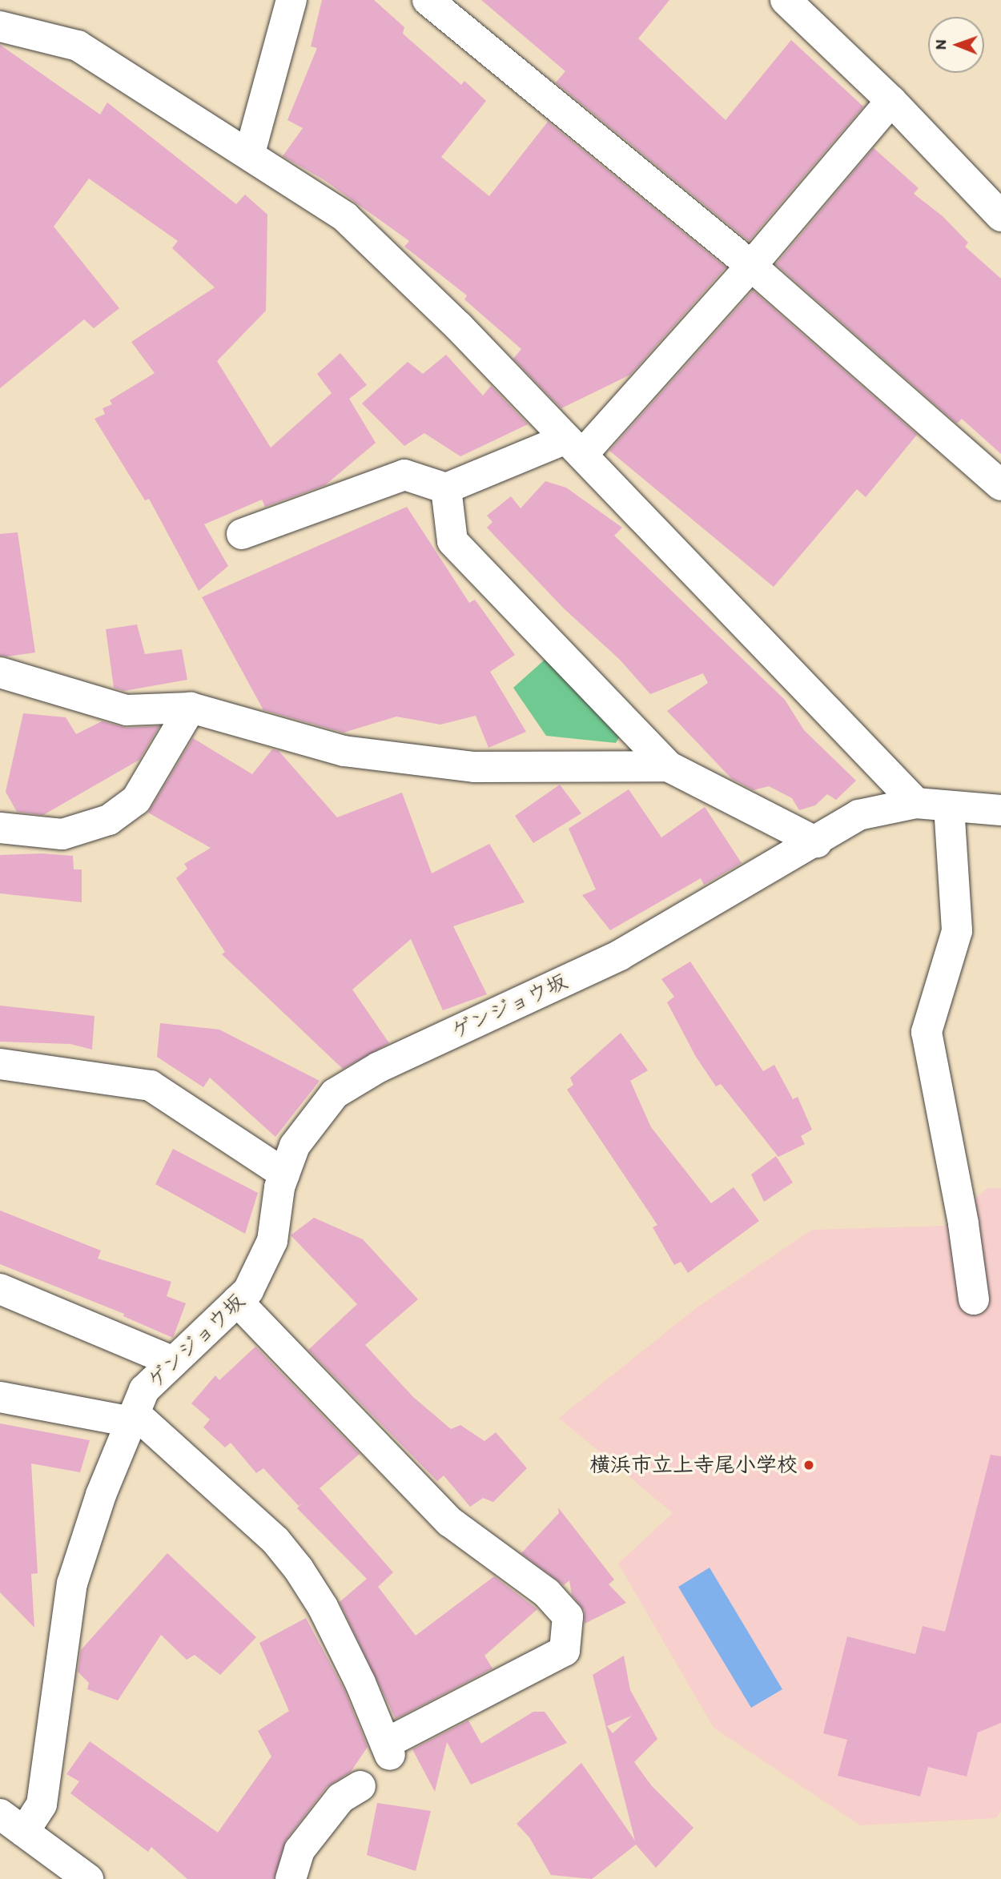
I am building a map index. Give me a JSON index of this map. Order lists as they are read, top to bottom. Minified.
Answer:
{"streets":{"street":["ゲンジョウ坂"]},"places":["横浜市立上寺尾小学校"],"north":"left"}
